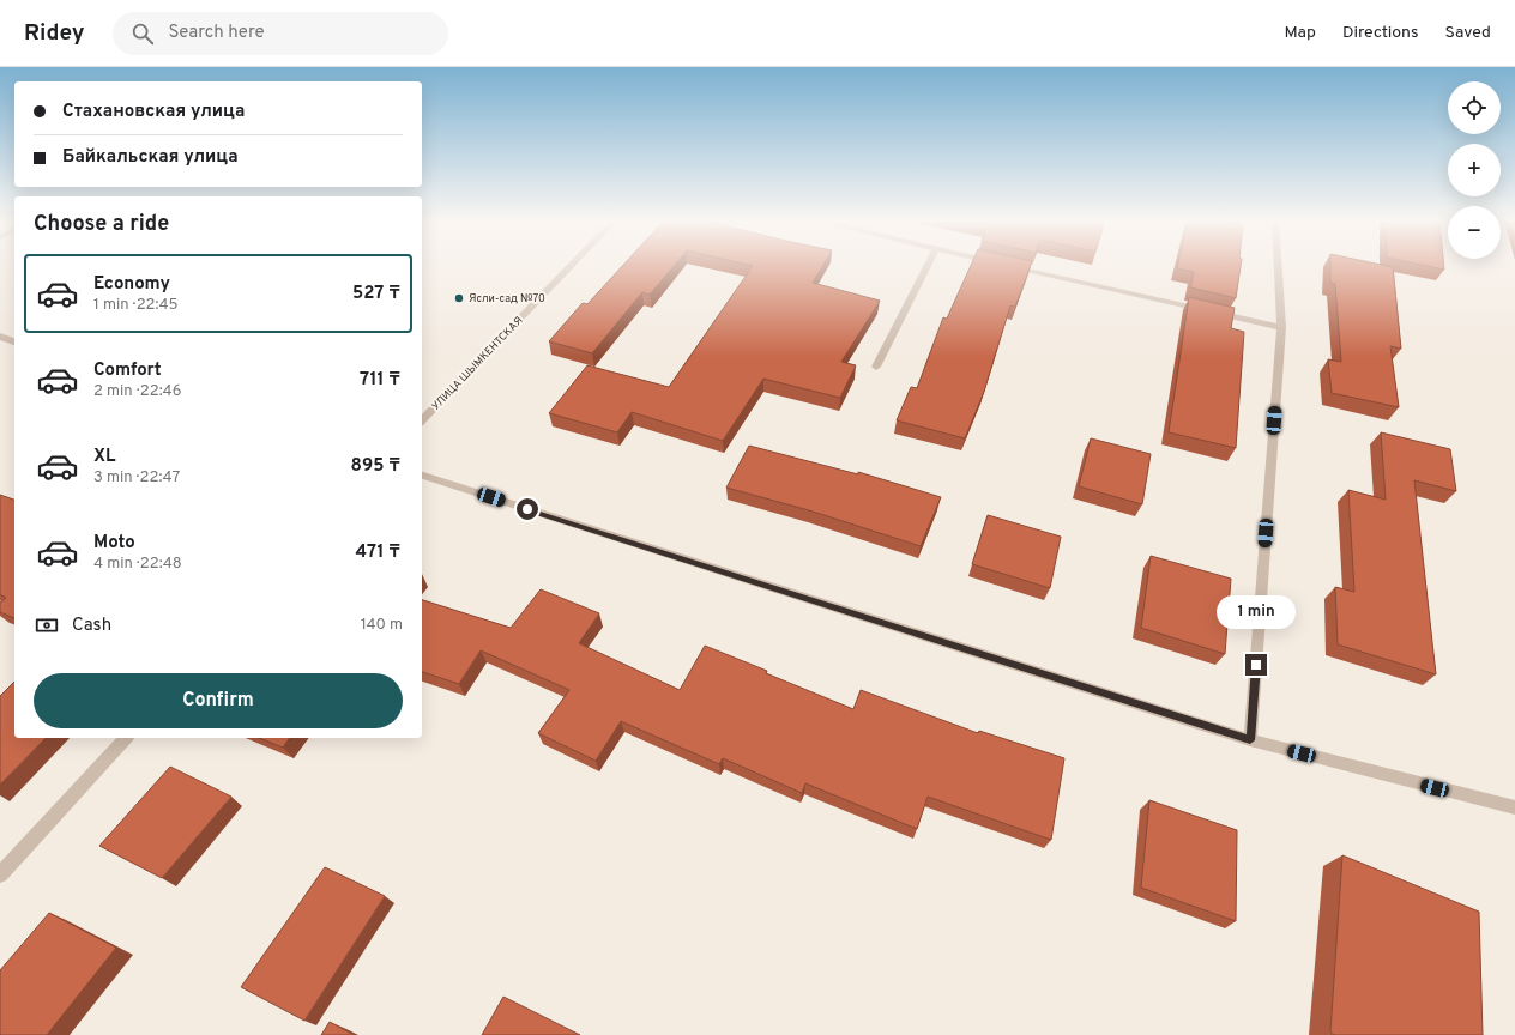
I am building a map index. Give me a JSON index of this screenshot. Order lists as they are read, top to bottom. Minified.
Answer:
{"streets":{"street":["УЛИЦА ШЫМКЕНТСКАЯ"]},"places":["Ясли-сад №70"],"page":{"header":"Ridey","search":"Search here","nav":["Map","Directions","Saved"],"map_buttons":["+","−"],"banner":["Стахановская улица","Байкальская улица"],"heading":"Choose a ride","list":[{"name":"Economy","note":"1 min · 22:45","value":"527 ₸"},{"name":"Comfort","note":"2 min · 22:46","value":"711 ₸"},{"name":"XL","note":"3 min · 22:47","value":"895 ₸"},{"name":"Moto","note":"4 min · 22:48","value":"471 ₸"}],"bubble":"1 min","pay":["Cash","140 m"],"buttons":"Confirm"}}
